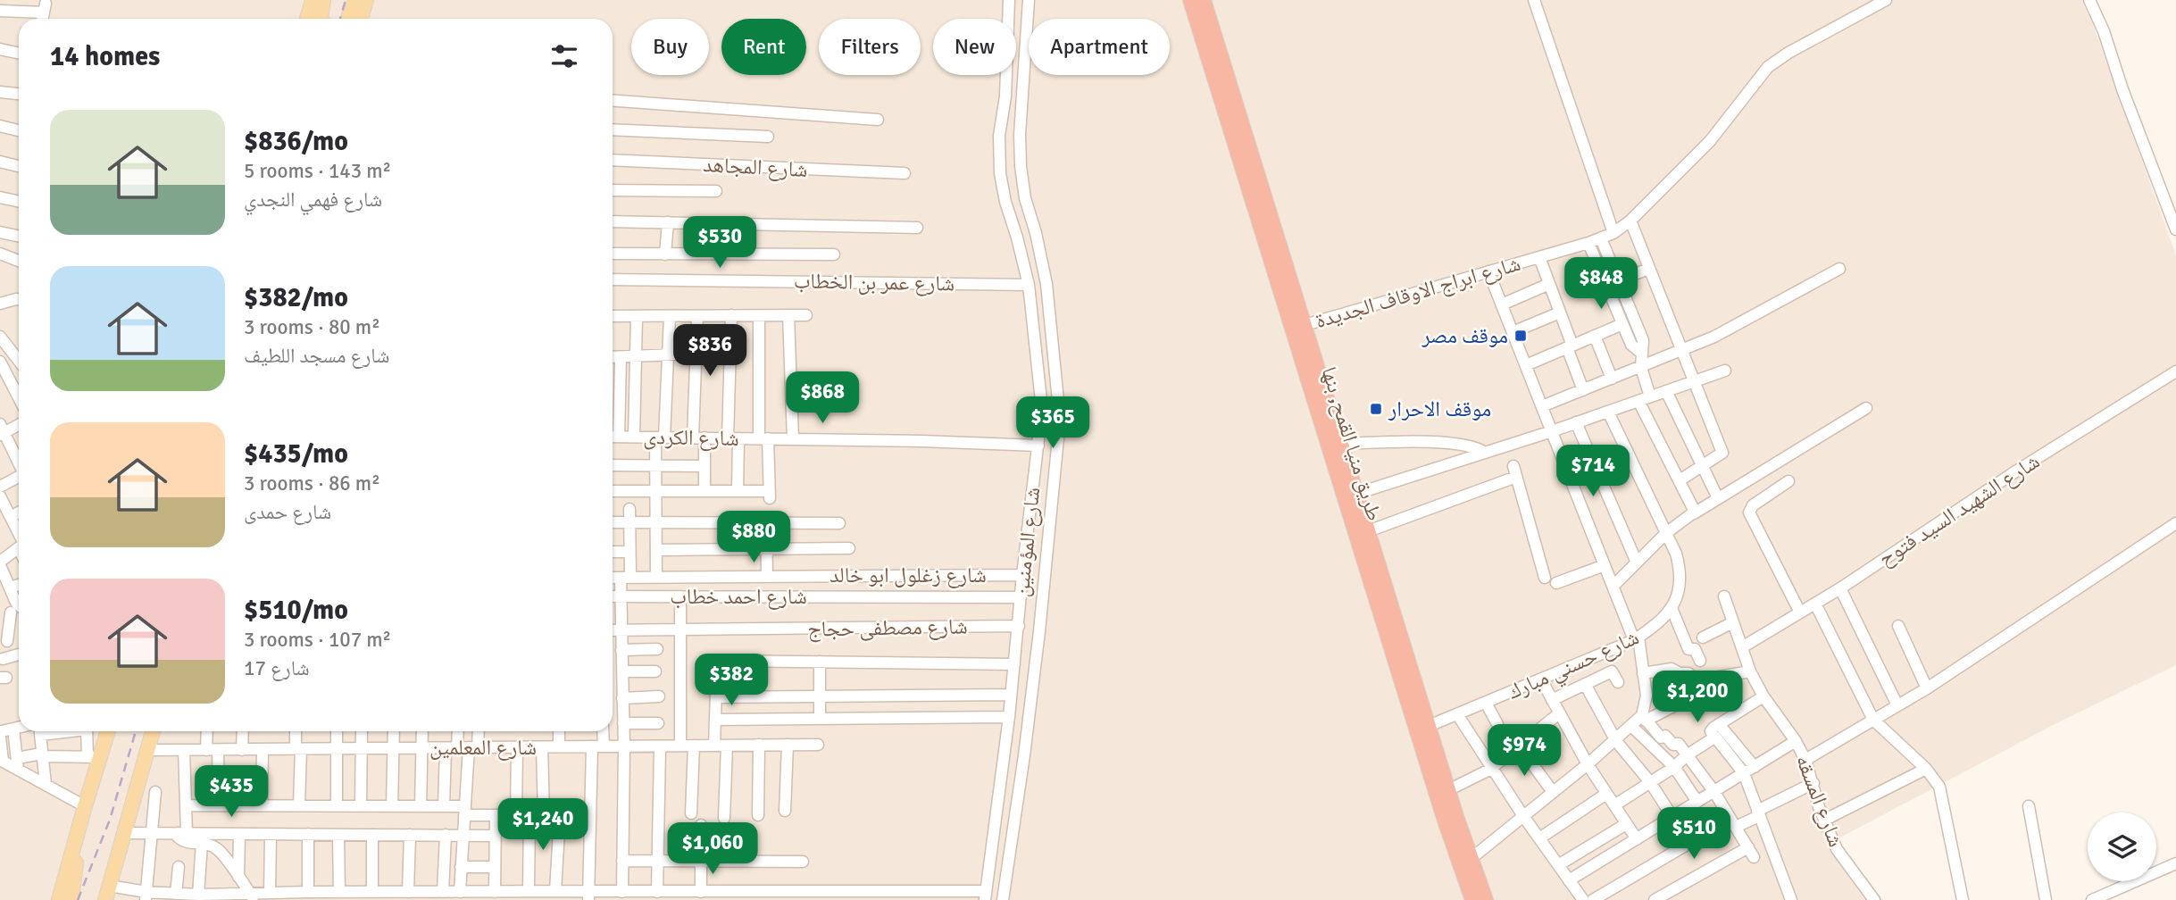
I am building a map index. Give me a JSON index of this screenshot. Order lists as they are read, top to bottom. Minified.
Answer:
{"streets":{"highway":["طريق منيا القمح, بنها"],"street":["شارع المجاهد","شارع عمر بن الخطاب","شارع ابراج الاوقاف الجديدة","شارع الكردى","شارع الشهيد السيد فتوح","شارع المؤمنين","شارع زغلول ابو خالد","شارع احمد خطاب","شارع مصطفى حجاج","شارع حسني مبارك","شارع المعلمين","شارع المسقه"]},"crossings":[["شارع عمر بن الخطاب","شارع المؤمنين"],["شارع ابراج الاوقاف الجديدة","طريق منيا القمح, بنها"],["شارع الكردى","شارع المؤمنين"],["طريق منيا القمح, بنها","شارع حسني مبارك"],["شارع الشهيد السيد فتوح","شارع المسقه"],["شارع المؤمنين","شارع زغلول ابو خالد"],["شارع المؤمنين","شارع احمد خطاب"],["شارع المؤمنين","شارع مصطفى حجاج"]],"places":{"transit":["موقف مصر","موقف الاحرار"]},"page":{"chip":["Buy","Rent","Filters","New","Apartment"],"heading":"14 homes","list":[{"name":"$836/mo","note":"5 rooms · 143 m² · شارع فهمي النجدي"},{"name":"$382/mo","note":"3 rooms · 80 m² · شارع مسجد اللطيف"},{"name":"$435/mo","note":"3 rooms · 86 m² · شارع حمدى"},{"name":"$510/mo","note":"3 rooms · 107 m² · شارع 17"}],"price":["$530","$848","$836","$868","$365","$714","$880","$382","$1,200","$974","$435","$1,240","$510","$1,060"]}}
